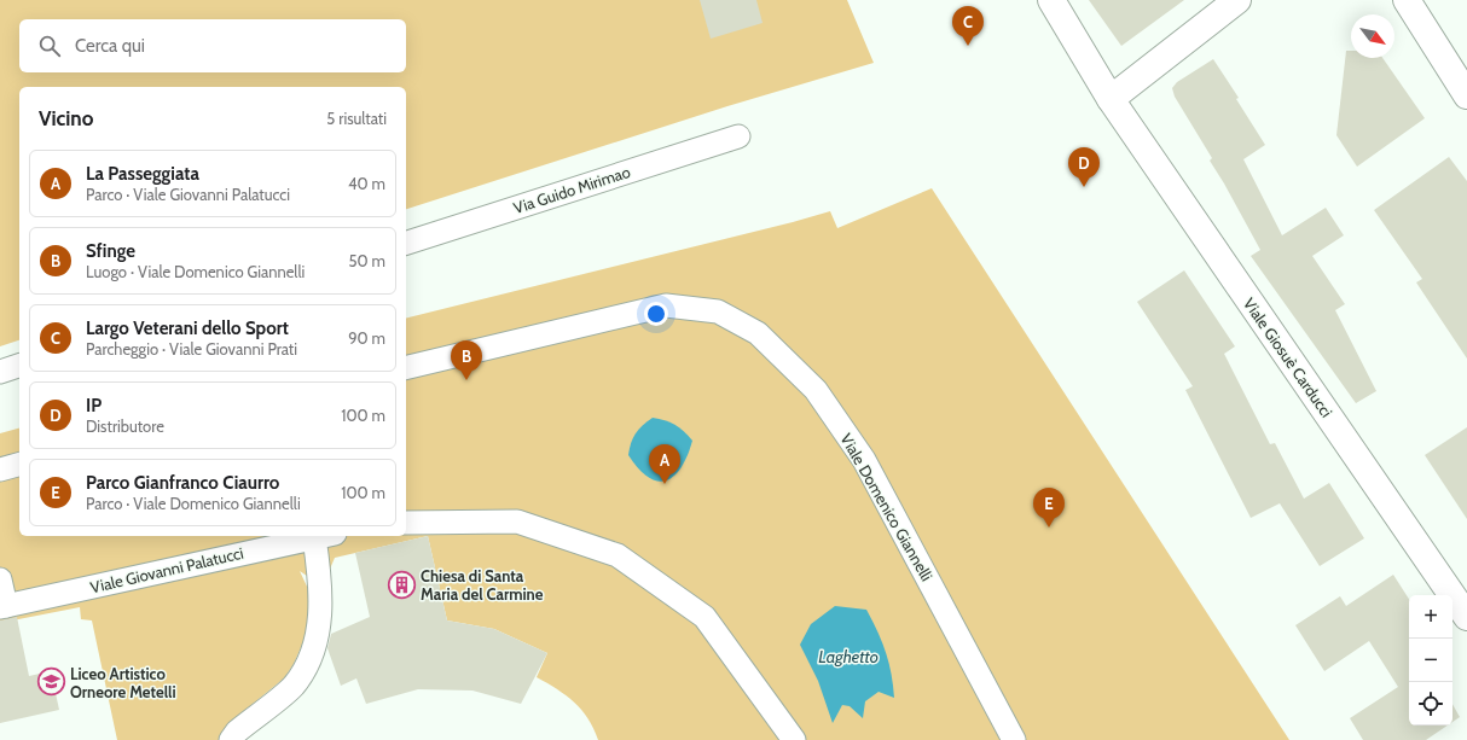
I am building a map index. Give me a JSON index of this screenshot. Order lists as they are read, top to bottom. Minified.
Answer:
{"streets":{"street":["Via Guido Mirimao","Viale Giosuè Carducci","Viale Domenico Giannelli","Viale Giovanni Palatucci"]},"water":["Laghetto"],"places":{"building":["Chiesa di Santa Maria del Carmine"],"school or university":["Liceo Artistico Orneore Metelli"]},"north":"bottom right","page":{"pins":["C","D","B","A","E"],"search":"Cerca qui","heading":["Vicino","5 risultati"],"list":[{"mark":"A","name":"La Passeggiata","note":"Parco · Viale Giovanni Palatucci","value":"40 m"},{"mark":"B","name":"Sfinge","note":"Luogo · Viale Domenico Giannelli","value":"50 m"},{"mark":"C","name":"Largo Veterani dello Sport","note":"Parcheggio · Viale Giovanni Prati","value":"90 m"},{"mark":"D","name":"IP","note":"Distributore","value":"100 m"},{"mark":"E","name":"Parco Gianfranco Ciaurro","note":"Parco · Viale Domenico Giannelli","value":"100 m"}],"map_buttons":["+","−"]}}
